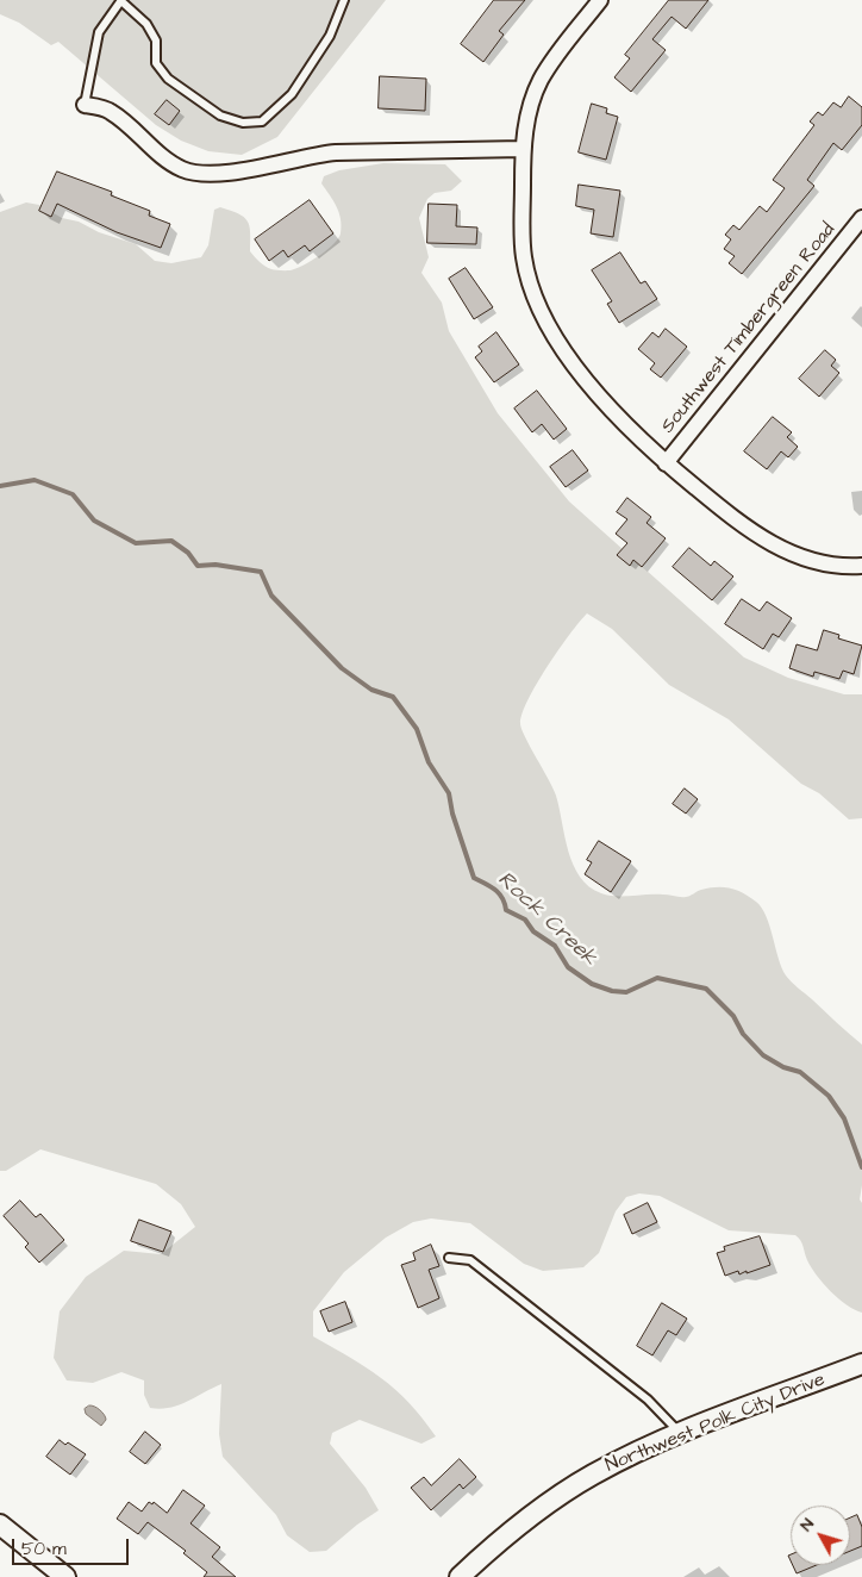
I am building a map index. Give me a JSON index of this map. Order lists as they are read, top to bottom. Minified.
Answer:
{"streets":{"street":["Southwest Timbergreen Road","Northwest Polk City Drive"]},"water":["Rock Creek"],"scale_bar":"50 m","north":"top left"}
